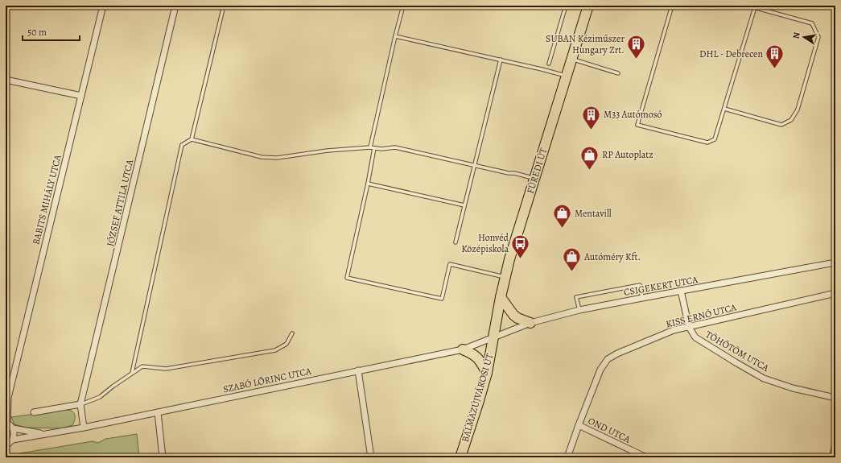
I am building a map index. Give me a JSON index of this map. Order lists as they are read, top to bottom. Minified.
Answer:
{"streets":{"main road":["FÜREDI ÚT","BALMAZÚJVÁROSI ÚT"],"street":["BABITS MIHÁLY UTCA","JÓZSEF ATTILA UTCA","CSIGEKERT UTCA","KISS ERNŐ UTCA","TÖHÖTÖM UTCA","SZABÓ LŐRINC UTCA","OND UTCA"]},"crossings":[["FÜREDI ÚT","CSIGEKERT UTCA"],["FÜREDI ÚT","SZABÓ LŐRINC UTCA"],["FÜREDI ÚT","BALMAZÚJVÁROSI ÚT"],["CSIGEKERT UTCA","TÖHÖTÖM UTCA"],["CSIGEKERT UTCA","SZABÓ LŐRINC UTCA"],["CSIGEKERT UTCA","BALMAZÚJVÁROSI ÚT"],["KISS ERNŐ UTCA","TÖHÖTÖM UTCA"],["KISS ERNŐ UTCA","OND UTCA"],["SZABÓ LŐRINC UTCA","BALMAZÚJVÁROSI ÚT"]],"places":{"building":["SUBAN Kéziműszer Hungary Zrt.","DHL - Debrecen","M33 Autómosó"],"shop":["RP Autoplatz","Mentavill","Autóméry Kft."],"bus stop":["Honvéd Középiskola"]},"scale_bar":"50 m","north":"left"}
